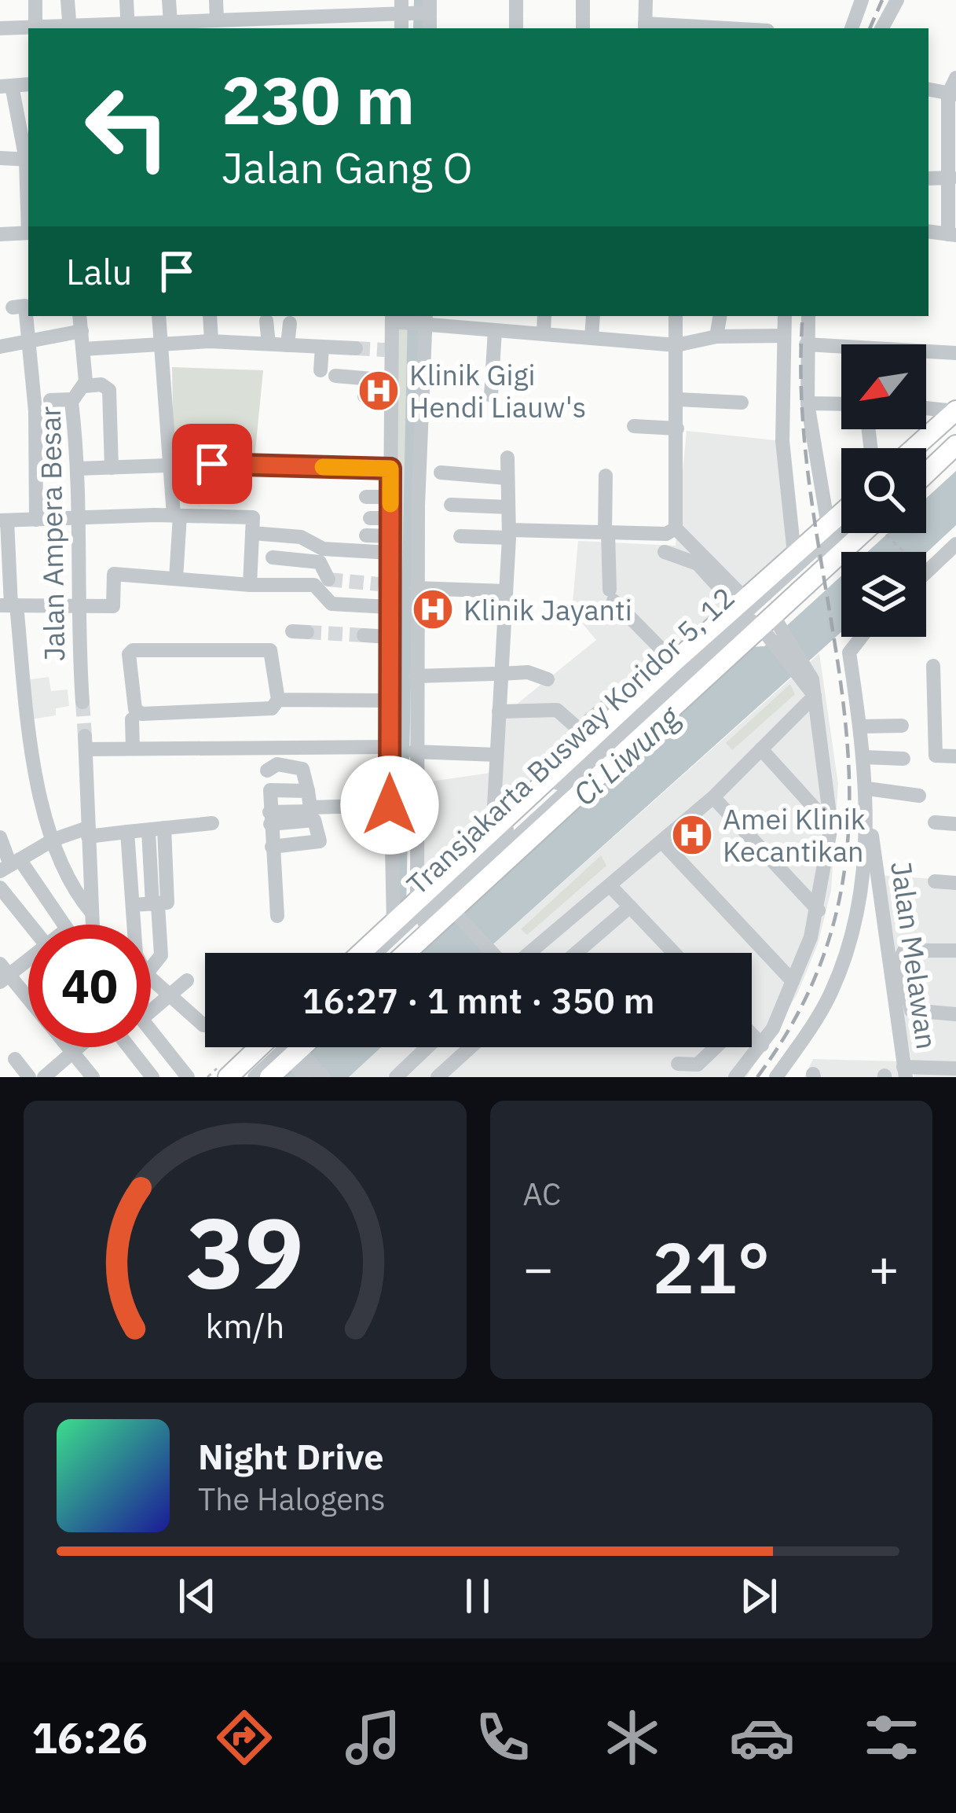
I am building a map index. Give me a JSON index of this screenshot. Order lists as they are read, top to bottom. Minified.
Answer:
{"streets":{"street":["Jalan Ampera Besar","Transjakarta Busway Koridor 5, 12","Jalan Melawan"]},"water":["Ci Liwung"],"places":{"hospital":["Klinik Gigi Hendi Liauw's","Klinik Jayanti","Amei Klinik Kecantikan"]},"north":"bottom left","page":{"turn":["230 m","Jalan Gang O"],"then":"Lalu","limit":"40","trip":"16:27 · 1 mnt · 350 m","tile":"AC","heat":["−","21°","+"],"song":["Night Drive","The Halogens"],"tabs":"16:26","gauge":["39","km/h"]}}
